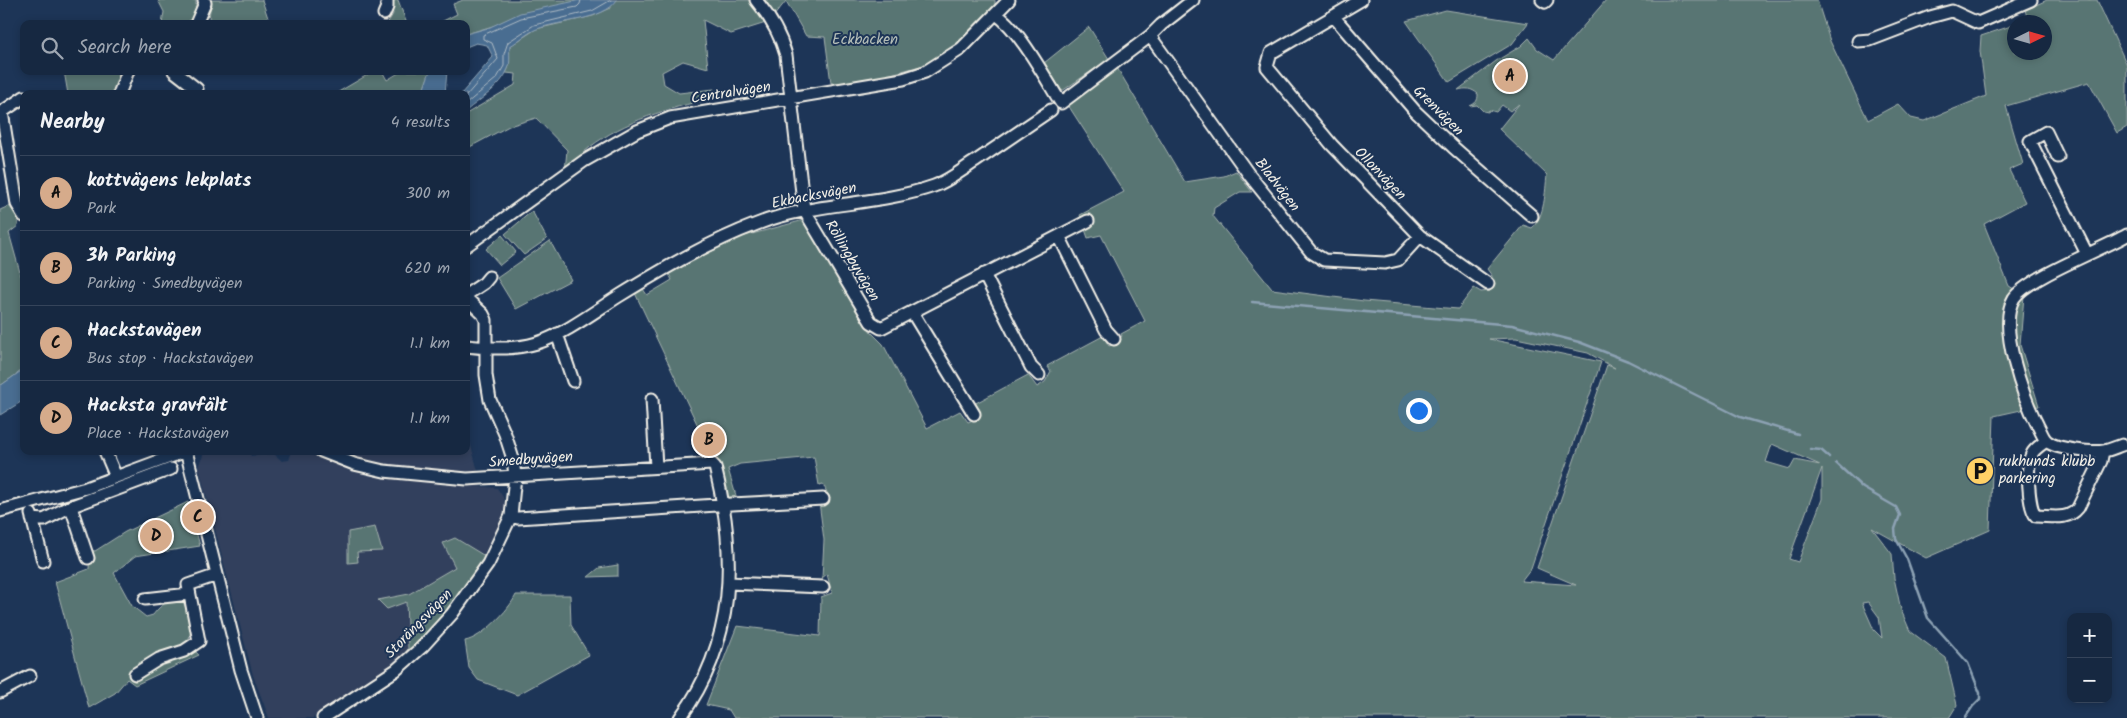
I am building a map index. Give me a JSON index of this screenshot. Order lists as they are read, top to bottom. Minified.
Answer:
{"streets":{"street":["Centralvägen","Grenvägen","Ollonvägen","Bladvägen","Ekbacksvägen","Röllingbyvägen","Smedbyvägen","Storängsvägen"]},"crossings":[["Centralvägen","Röllingbyvägen"],["Grenvägen","Ollonvägen"],["Ollonvägen","Bladvägen"],["Ekbacksvägen","Röllingbyvägen"],["Ekbacksvägen","Storängsvägen"],["Smedbyvägen","Storängsvägen"]],"parks":["Eckbacken"],"places":{"parking":["rukhunds klubb parkering"]},"north":"right","page":{"search":"Search here","pins":["A","B","C","D"],"heading":["Nearby","4 results"],"list":[{"mark":"A","name":"kottvägens lekplats","note":"Park","value":"300 m"},{"mark":"B","name":"3h Parking","note":"Parking · Smedbyvägen","value":"620 m"},{"mark":"C","name":"Hackstavägen","note":"Bus stop · Hackstavägen","value":"1.1 km"},{"mark":"D","name":"Hacksta gravfält","note":"Place · Hackstavägen","value":"1.1 km"}],"map_buttons":["+","−"]}}
